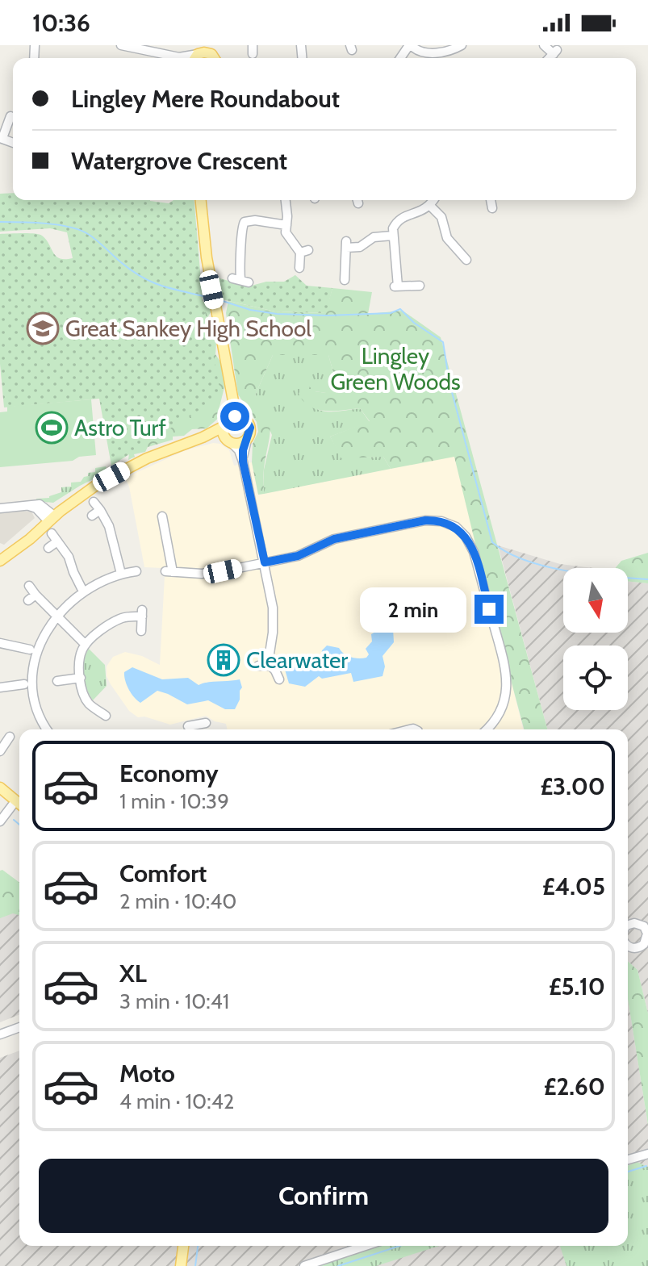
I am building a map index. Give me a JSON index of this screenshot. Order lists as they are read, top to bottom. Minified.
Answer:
{"parks":["Lingley Green Woods"],"places":{"school or university":["Great Sankey High School"],"sports":["Astro Turf"],"building":["Clearwater"]},"north":"bottom","page":{"status":"10:36","banner":["Lingley Mere Roundabout","Watergrove Crescent"],"bubble":"2 min","list":[{"name":"Economy","note":"1 min · 10:39","value":"£3.00"},{"name":"Comfort","note":"2 min · 10:40","value":"£4.05"},{"name":"XL","note":"3 min · 10:41","value":"£5.10"},{"name":"Moto","note":"4 min · 10:42","value":"£2.60"}],"buttons":"Confirm"}}
